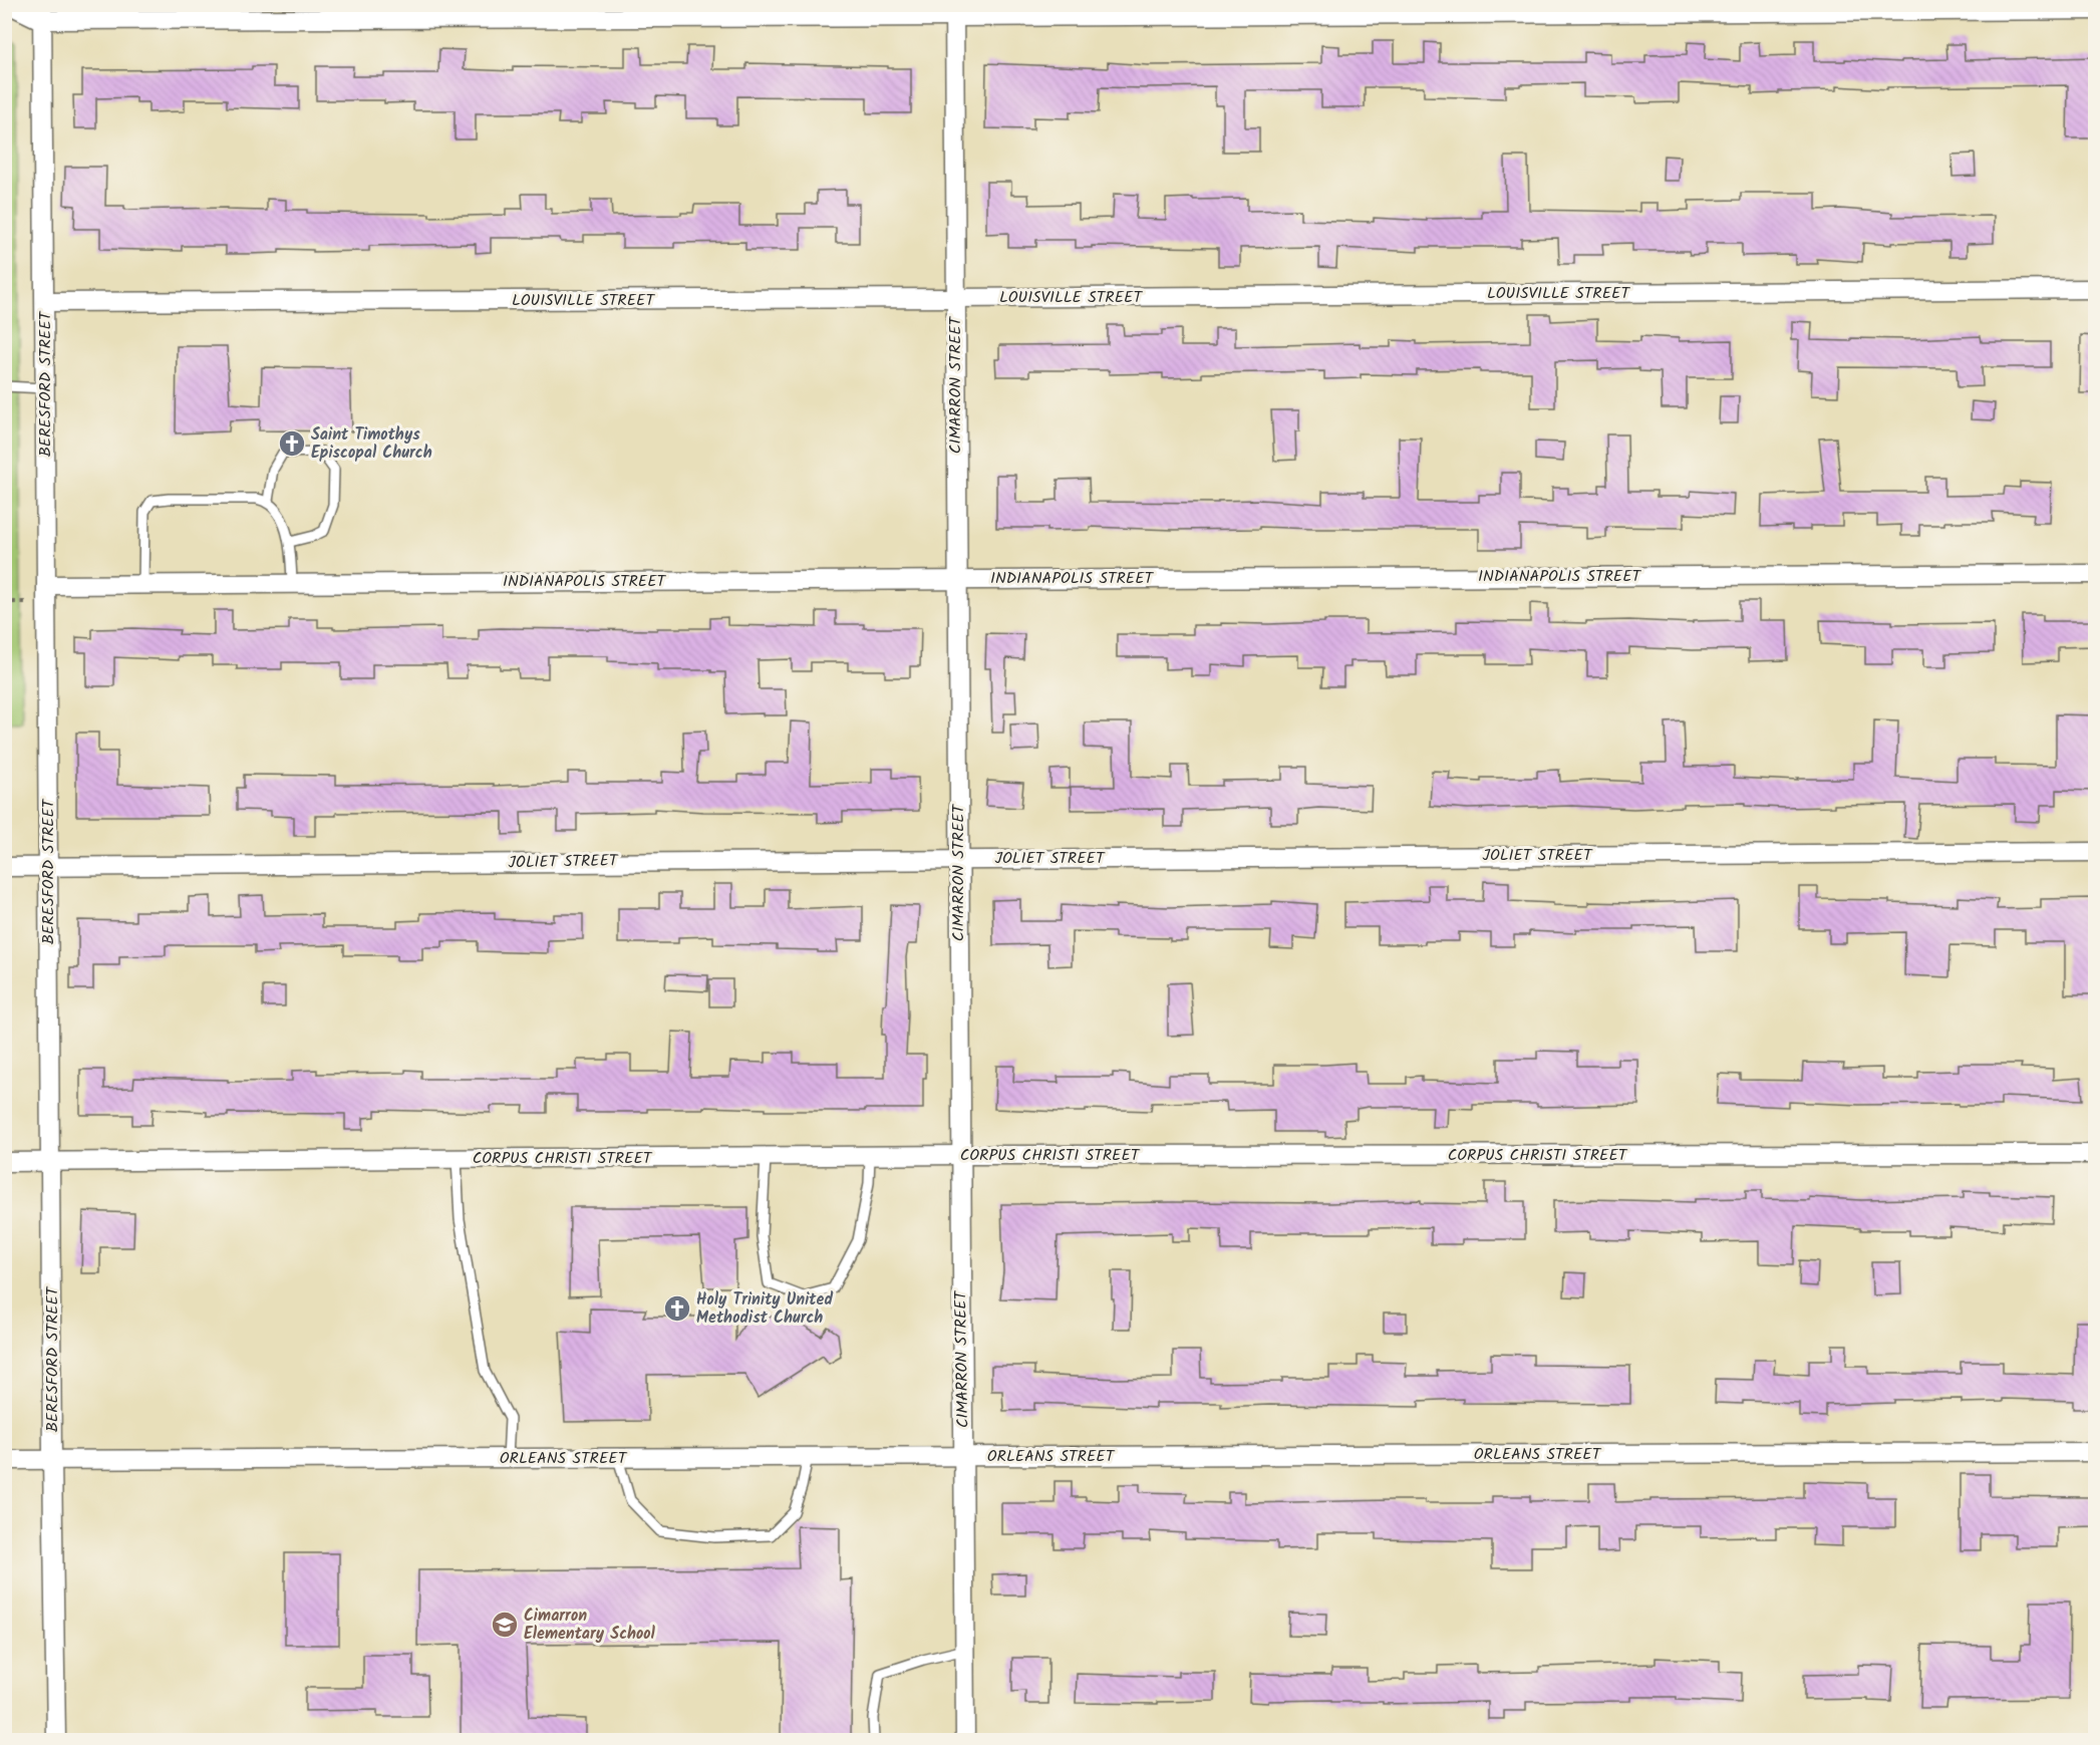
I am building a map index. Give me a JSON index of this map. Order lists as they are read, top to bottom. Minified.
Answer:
{"streets":{"street":["LOUISVILLE STREET","BERESFORD STREET","CIMARRON STREET","INDIANAPOLIS STREET","JOLIET STREET","CORPUS CHRISTI STREET","ORLEANS STREET"]},"crossings":[["LOUISVILLE STREET","BERESFORD STREET"],["LOUISVILLE STREET","CIMARRON STREET"],["BERESFORD STREET","INDIANAPOLIS STREET"],["BERESFORD STREET","JOLIET STREET"],["BERESFORD STREET","CORPUS CHRISTI STREET"],["BERESFORD STREET","ORLEANS STREET"],["CIMARRON STREET","INDIANAPOLIS STREET"],["CIMARRON STREET","JOLIET STREET"],["CIMARRON STREET","CORPUS CHRISTI STREET"],["CIMARRON STREET","ORLEANS STREET"]],"places":{"church":["Saint Timothys Episcopal Church","Holy Trinity United Methodist Church"],"school or university":["Cimarron Elementary School"]}}
